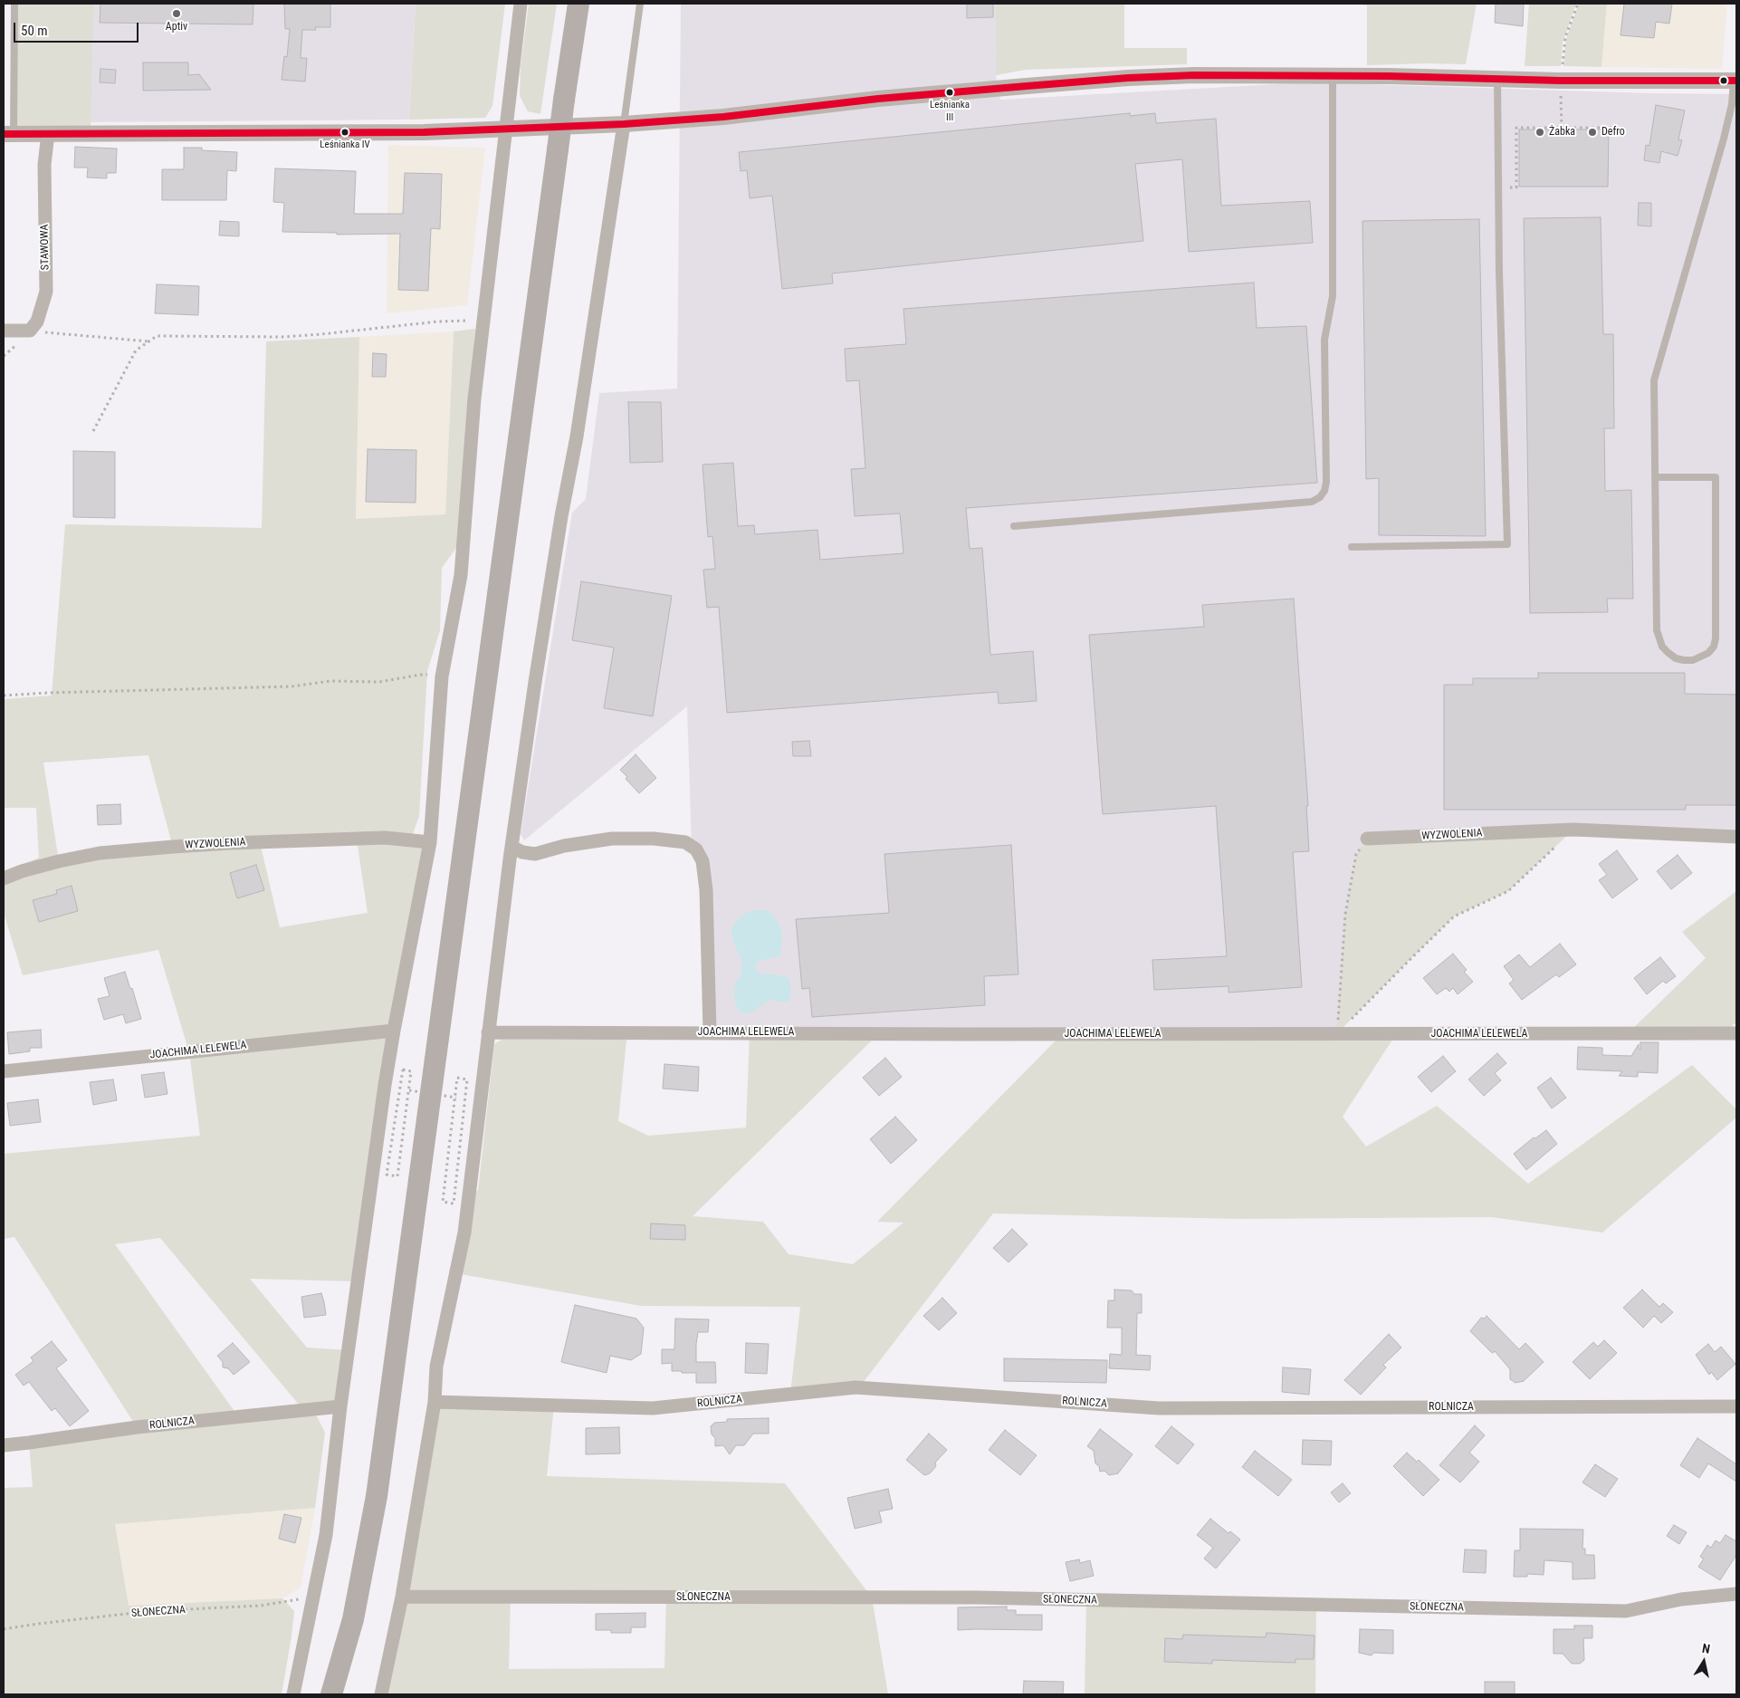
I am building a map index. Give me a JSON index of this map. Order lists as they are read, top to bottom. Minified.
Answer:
{"streets":{"street":["STAWOWA","WYZWOLENIA","JOACHIMA LELEWELA","ROLNICZA","SŁONECZNA"]},"places":["Aptiv","Leśnianka III","Leśnianka IV","Żabka","Defro"],"scale_bar":"50 m","north":"top"}
